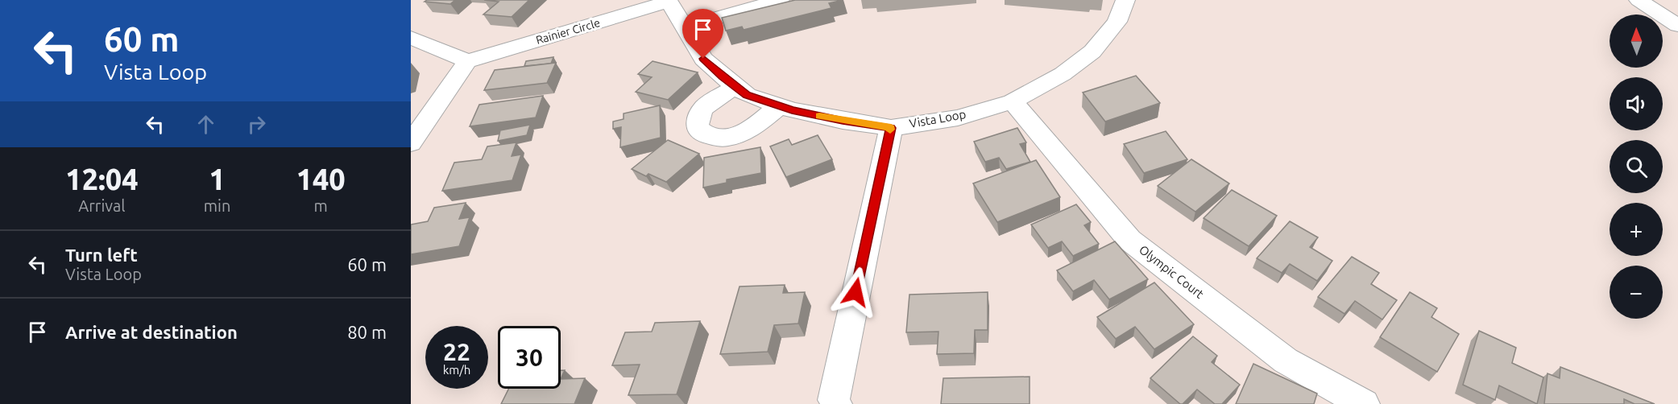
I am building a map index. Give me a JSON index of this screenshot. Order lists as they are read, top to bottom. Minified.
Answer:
{"streets":{"street":["Rainier Circle","Vista Loop","Olympic Court"]},"crossings":[["Rainier Circle","Vista Loop"],["Vista Loop","Olympic Court"]],"north":"top","page":{"turn":["60 m","Vista Loop"],"map_buttons":["+","−"],"eta":["12:04","Arrival","1","min","140","m"],"list":[{"name":"Turn left","note":"Vista Loop","value":"60 m"},{"name":"Arrive at destination","value":"80 m"}],"speed":"22 km/h","limit":"30"}}
